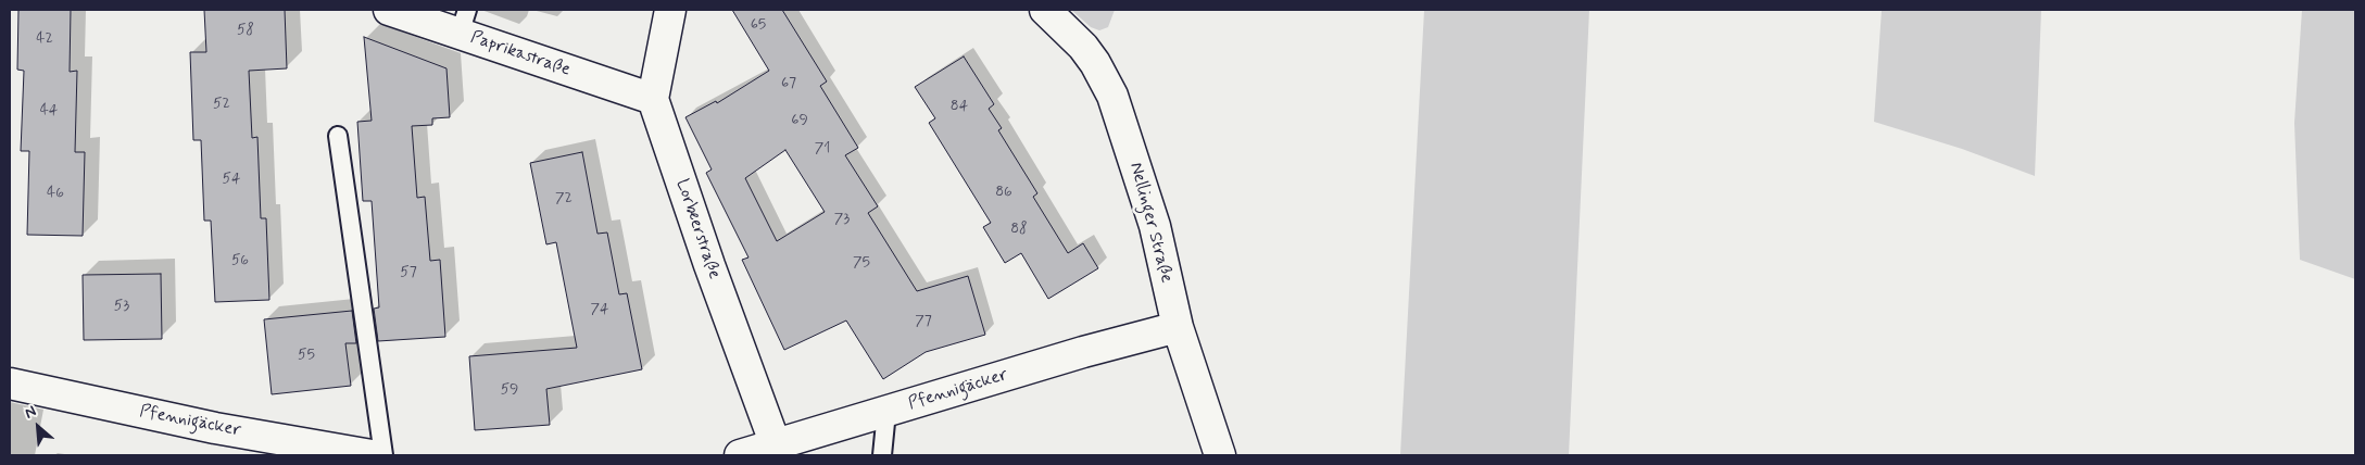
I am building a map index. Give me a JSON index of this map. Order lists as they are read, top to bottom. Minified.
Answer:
{"streets":{"street":["Paprikastraße","Nellinger Straße","Lorbeerstraße","Pfennigäcker"]},"crossings":[["Paprikastraße","Lorbeerstraße"],["Nellinger Straße","Pfennigäcker"],["Lorbeerstraße","Pfennigäcker"]],"house_numbers":["65","58","42","67","52","84","44","69","71","54","86","46","72","73","88","56","75","57","53","74","77","55","59"],"north":"top left"}
